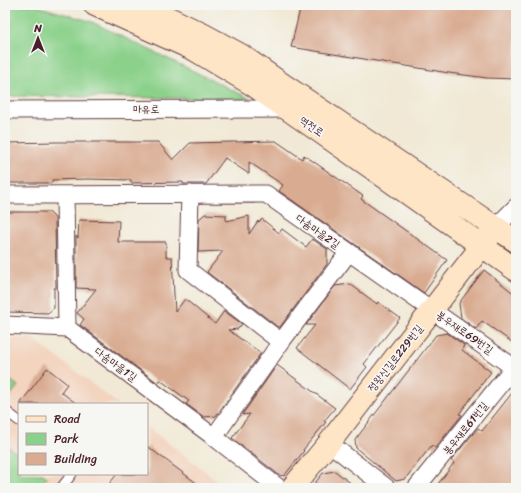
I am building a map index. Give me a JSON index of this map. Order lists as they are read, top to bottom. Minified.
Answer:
{"streets":{"main road":["역전로","정왕신길로229번길"],"street":["마유로","다솜마을2길","봉우재로69번길","다솜마을1길","봉우재로61번길"]},"crossings":[["마유로","역전로"],["역전로","정왕신길로229번길"],["다솜마을2길","봉우재로69번길"],["다솜마을2길","정왕신길로229번길"],["봉우재로69번길","정왕신길로229번길"],["봉우재로69번길","봉우재로61번길"]],"legend":["Road","Park","Building"],"north":"top"}
